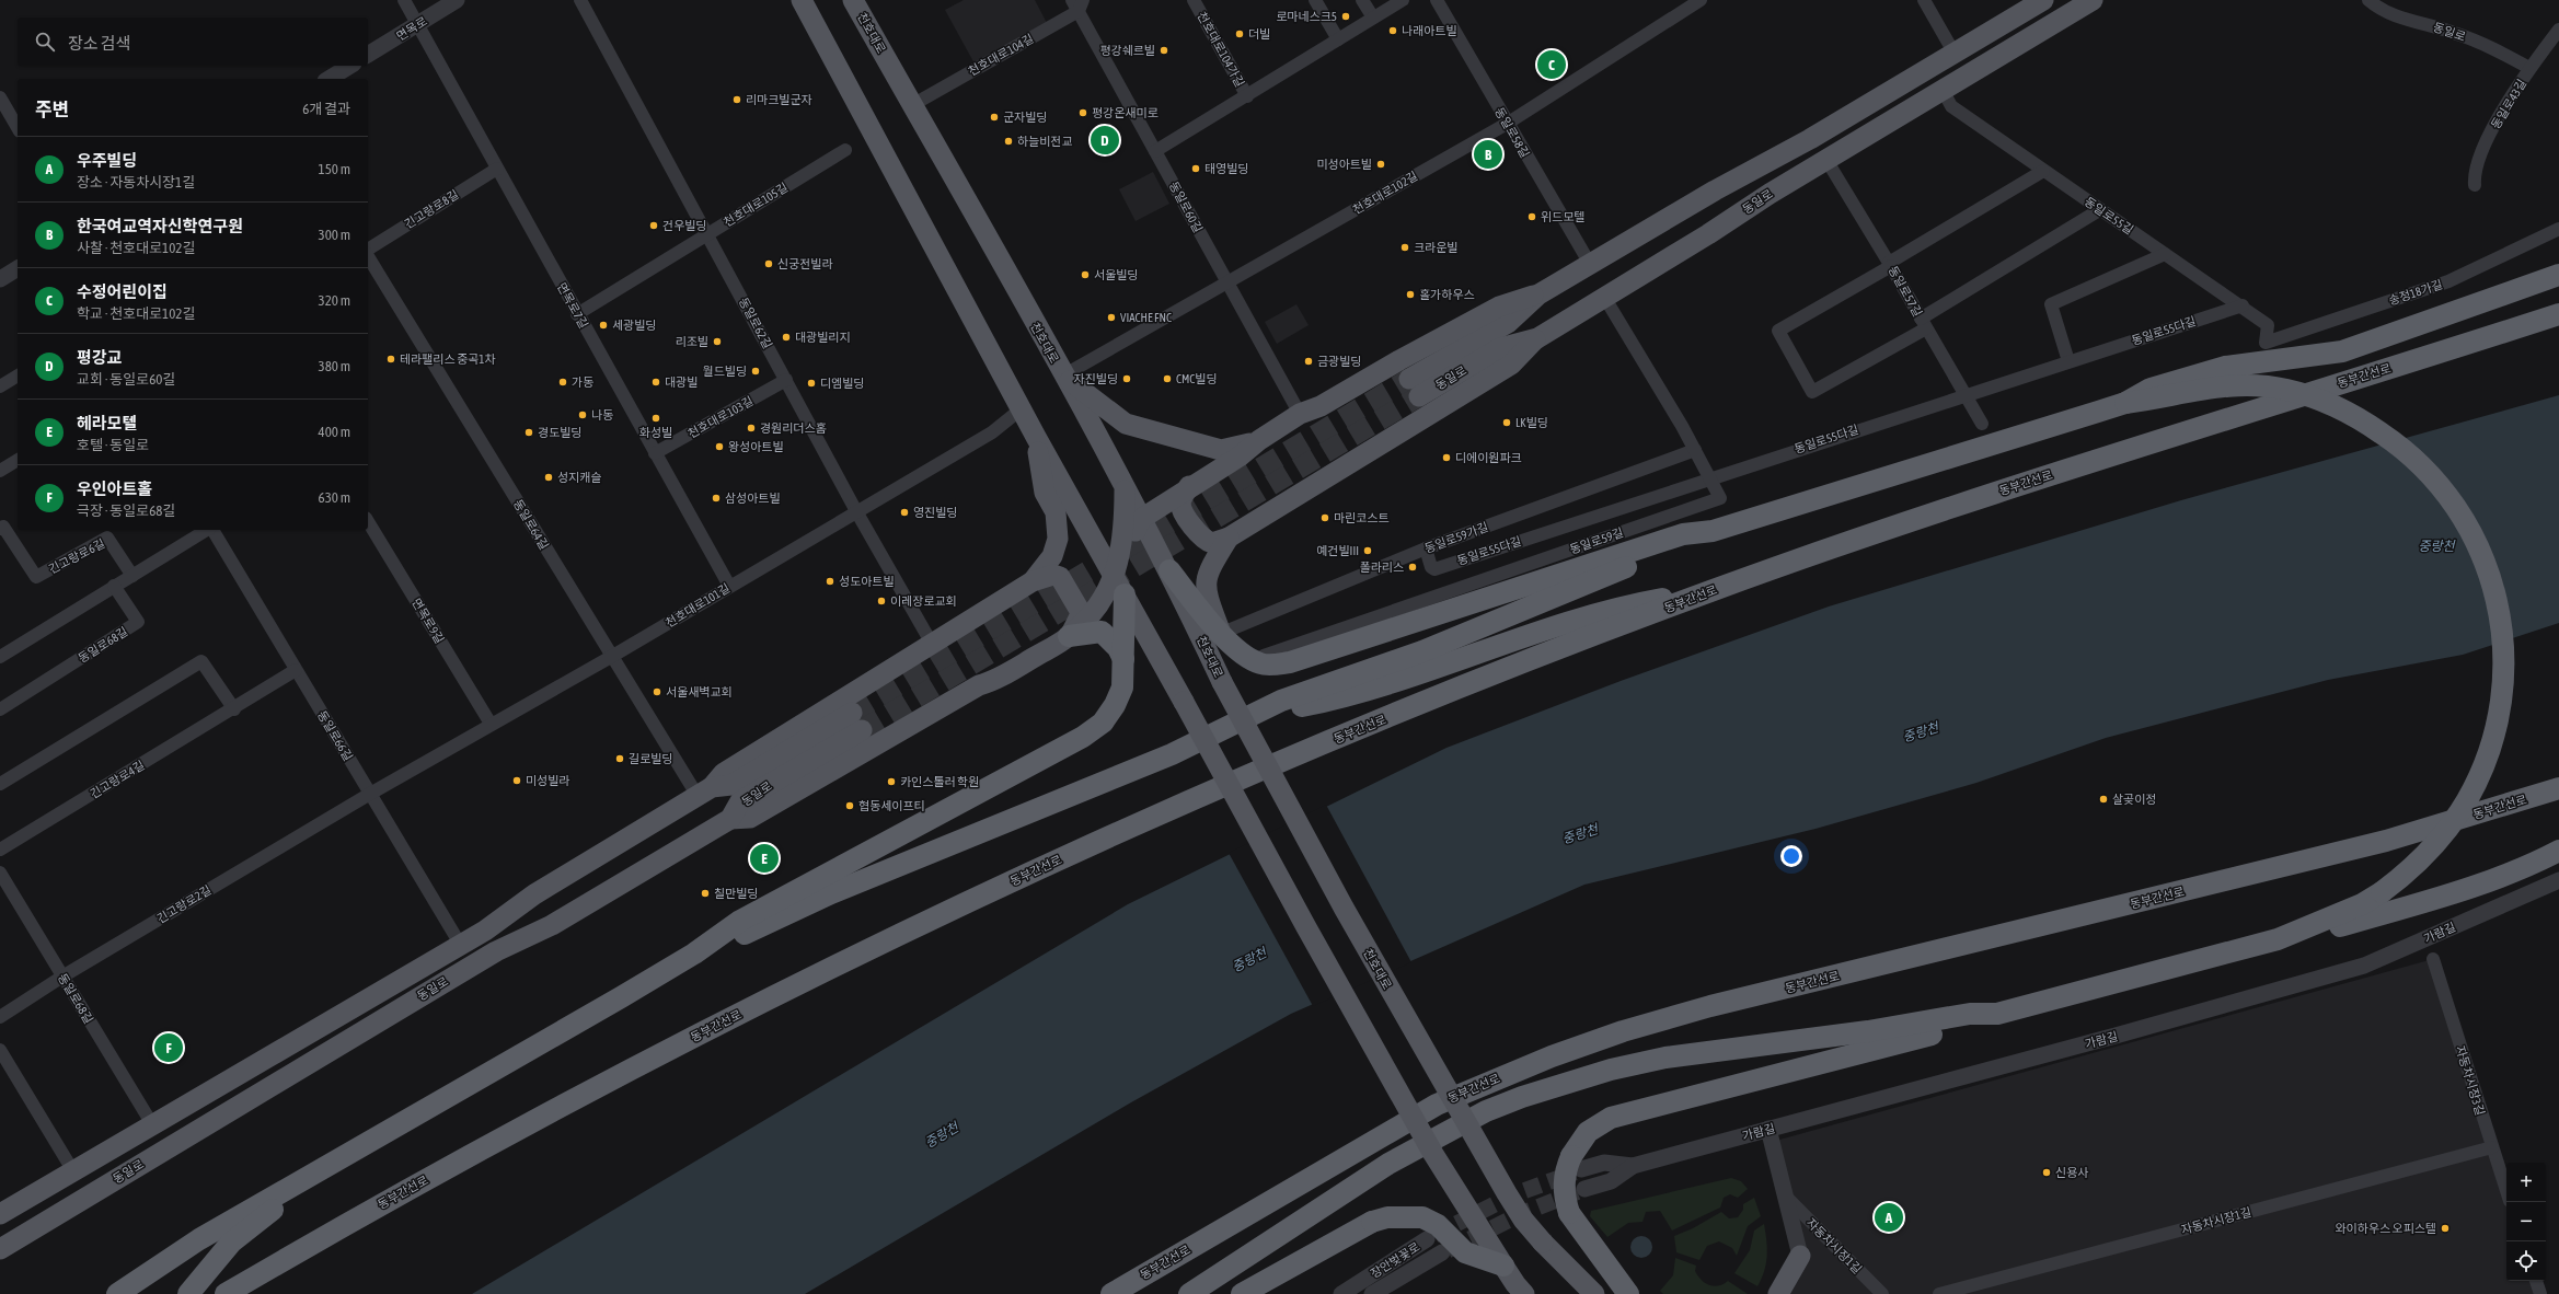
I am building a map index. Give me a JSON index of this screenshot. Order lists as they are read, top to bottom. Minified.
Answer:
{"streets":{"highway":["동부간선로"],"main road":["동일로","천호대로"],"street":["면목로","천호대로104가길","천호대로104길","동일로43길","동일로58길","천호대로102길","천호대로105길","동일로60길","긴고랑로8길","동일로55길","동일로57길","송정18가길","면목로7길","동일로62길","동일로55다길","천호대로103길","동일로64길","동일로59가길","동일로59길","긴고랑로6길","천호대로101길","면목로9길","동일로68길","동일로66길","긴고랑로4길","긴고랑로2길","가람길","자동차시장3길","자동차시장1길","장안벚꽃로"]},"crossings":[["면목로","면목로7길"],["동일로","동일로43길"],["동일로","동일로58길"],["동일로","동일로55길"],["동일로","동일로57길"],["동일로","동일로64길"],["동일로","동일로59길"],["동일로","동일로68길"],["동일로","동일로66길"],["천호대로","천호대로104길"],["천호대로","천호대로102길"],["천호대로104길","동일로60길"],["동일로58길","천호대로102길"],["천호대로102길","동일로60길"],["천호대로105길","면목로7길"],["천호대로105길","동일로62길"],["긴고랑로8길","면목로7길"],["동일로55길","송정18가길"],["동일로55길","동일로55다길"],["동일로57길","동일로55다길"],["면목로7길","천호대로103길"],["면목로7길","천호대로101길"],["동일로62길","천호대로103길"],["동일로62길","천호대로101길"],["동일로55다길","동일로59가길"],["동일로55다길","동일로59길"],["동일로64길","천호대로101길"],["동일로59가길","동일로59길"],["천호대로101길","면목로9길"],["천호대로101길","동일로66길"],["천호대로101길","긴고랑로2길"],["동일로68길","긴고랑로2길"],["동일로66길","긴고랑로4길"],["동일로66길","긴고랑로2길"],["자동차시장3길","자동차시장1길"]],"water":["중랑천"],"places":["로마네스크5","나래아트빌","더빌","평강쉐르빌","리마크빌군자","평강온새미로","군자빌딩","하늘비전교","미성아트빌","태영빌딩","위드모텔","건우빌딩","크라운빌","신궁전빌라","서울빌딩","홀가하우스","VIACHE FNC","세광빌딩","대광빌리지","리조빌","테라팰리스 중곡1차","금광빌딩","월드빌딩","자진빌딩","CMC빌딩","가동","대광빌","디엠빌딩","나동","화성빌","LK빌딩","경원리더스홈","경도빌딩","왕성아트빌","디에이원파크","성지캐슬","삼성아트빌","영진빌딩","마린코스트","예건빌III","폴라리스","성도아트빌","이레장로교회","서울새벽교회","길로빌딩","미성빌라","카인스톨러 학원","살곶이정","협동세이프티","칠만빌딩","신용사","와이하우스 오피스텔"],"page":{"search":"장소 검색","pins":["C","D","B","E","F","A"],"heading":["주변","6개 결과"],"list":[{"mark":"A","name":"우주빌딩","note":"장소 · 자동차시장1길","value":"150 m"},{"mark":"B","name":"한국여교역자신학연구원","note":"사찰 · 천호대로102길","value":"300 m"},{"mark":"C","name":"수정어린이집","note":"학교 · 천호대로102길","value":"320 m"},{"mark":"D","name":"평강교","note":"교회 · 동일로60길","value":"380 m"},{"mark":"E","name":"헤라모텔","note":"호텔 · 동일로","value":"400 m"},{"mark":"F","name":"우인아트홀","note":"극장 · 동일로68길","value":"630 m"}],"map_buttons":["+","−"]}}
